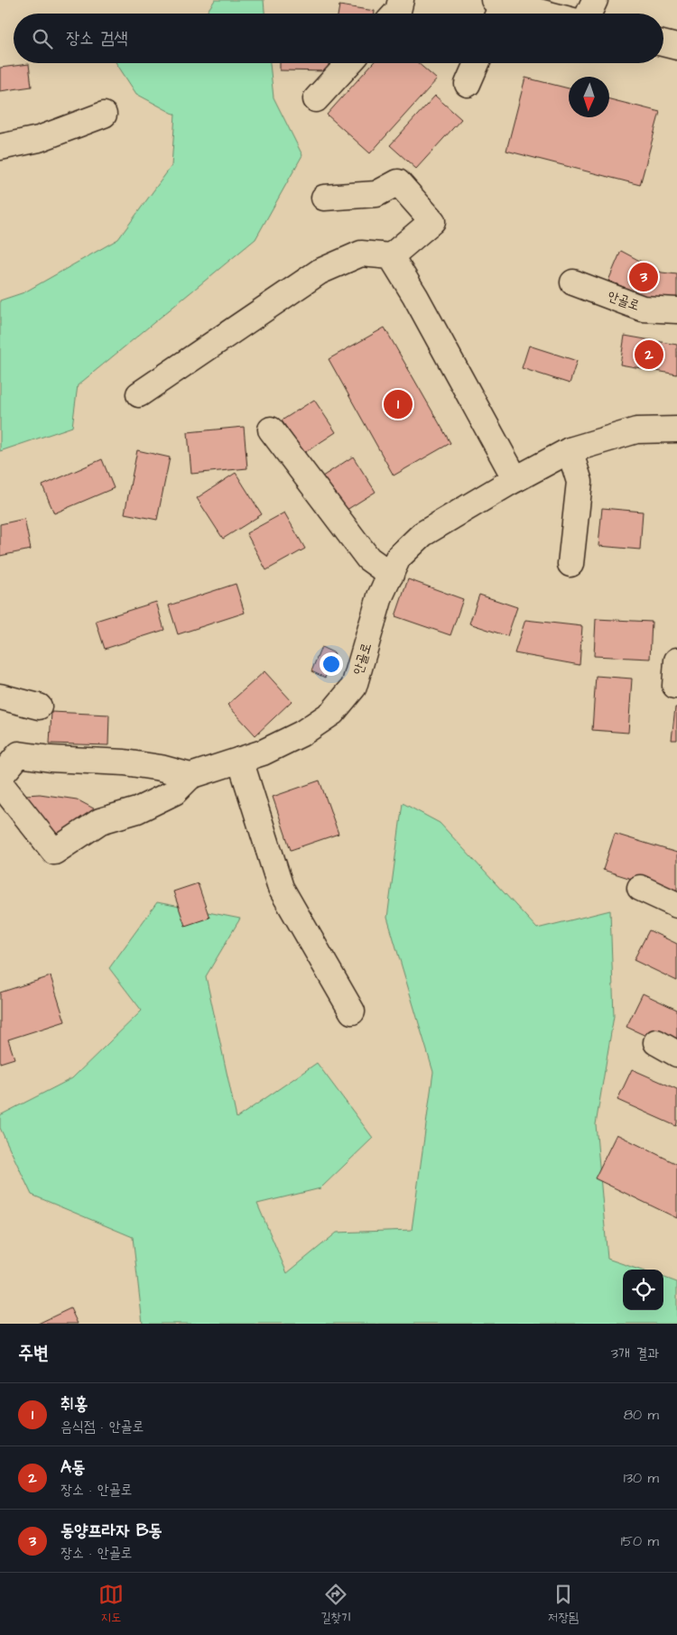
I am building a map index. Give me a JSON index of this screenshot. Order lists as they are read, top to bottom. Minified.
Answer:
{"streets":{"street":["안골로"]},"north":"bottom","page":{"search":"장소 검색","pins":["3","2","1"],"heading":["주변","3개 결과"],"list":[{"mark":"1","name":"취홍","note":"음식점 · 안골로","value":"80 m"},{"mark":"2","name":"A동","note":"장소 · 안골로","value":"130 m"},{"mark":"3","name":"동양프라자 B동","note":"장소 · 안골로","value":"150 m"}],"nav":["지도","길찾기","저장됨"]}}
